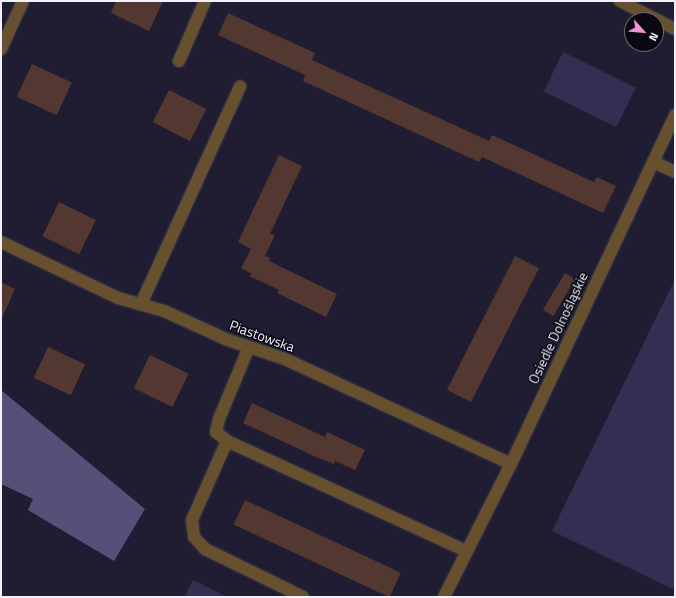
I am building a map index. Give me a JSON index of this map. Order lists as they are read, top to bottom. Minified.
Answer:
{"streets":{"street":["Osiedle Dolnośląskie","Piastowska"]},"crossings":[["Osiedle Dolnośląskie","Piastowska"]],"north":"bottom right"}
